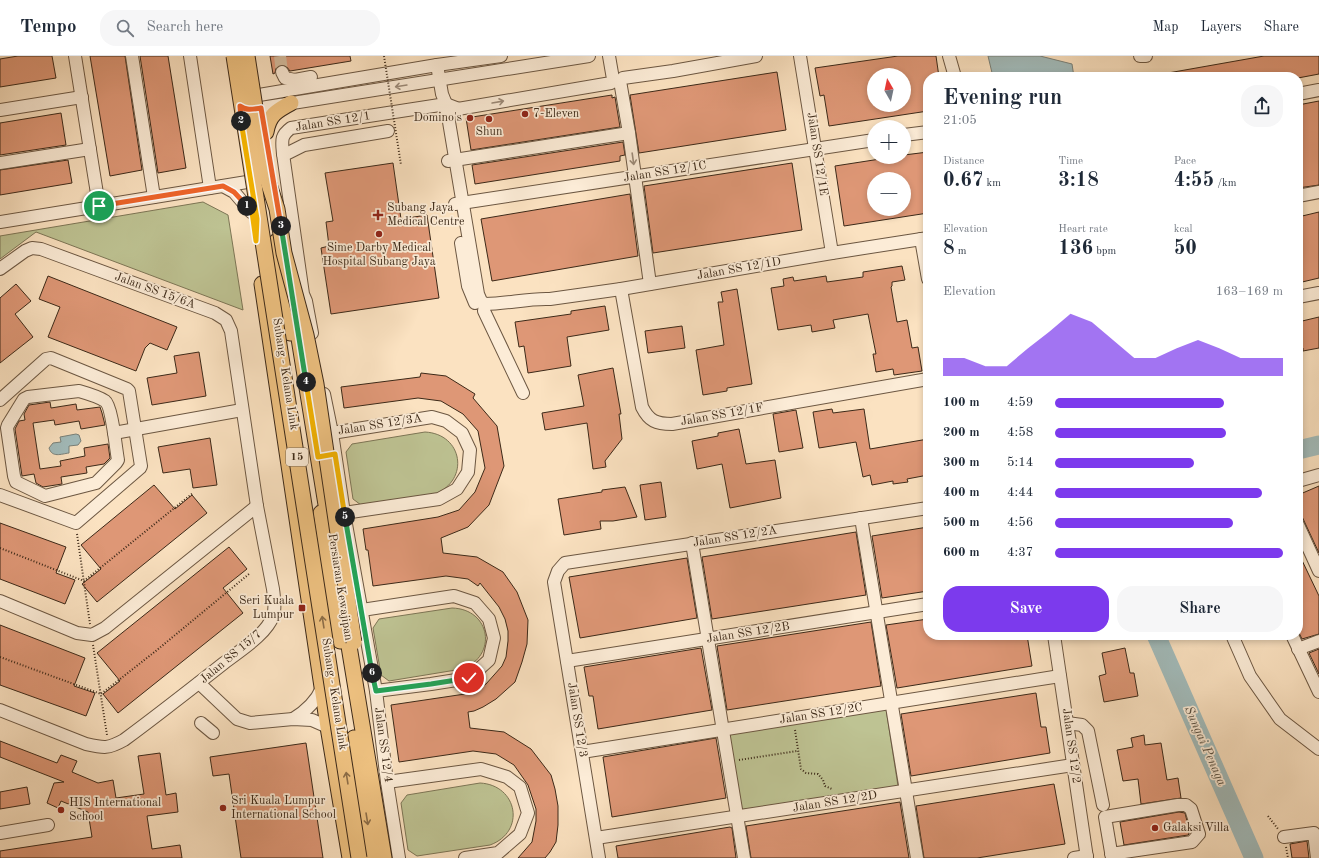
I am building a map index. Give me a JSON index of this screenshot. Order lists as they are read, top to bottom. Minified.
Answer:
{"streets":{"main road":["Subang - Kelana Link","15","Persiaran Kewajipan"],"street":["Jalan SS 12/1","Jalan SS 12/1E","Jalan SS 12/1C","Jalan SS 12/1D","Jalan SS 15/6A","Jalan SS 12/1F","Jalan SS 12/3A","Jalan SS 12/2A","Jalan SS 12/2B","Jalan SS 15/7","Jalan SS 12/2C","Jalan SS 12/3","Jalan SS 12/4","Jalan SS 12/2","Jalan SS 12/2D"]},"crossings":[["Jalan SS 12/1","Persiaran Kewajipan"],["Jalan SS 12/1","Jalan SS 12/4"],["Jalan SS 12/1E","Jalan SS 12/1C"],["Jalan SS 12/1E","Jalan SS 12/1D"],["Jalan SS 12/1D","Jalan SS 12/1F"],["Jalan SS 15/6A","Jalan SS 15/7"],["Subang - Kelana Link","15"],["Jalan SS 12/3A","Jalan SS 12/4"],["Jalan SS 12/2A","Jalan SS 12/3"],["Jalan SS 12/2B","Jalan SS 12/3"],["Jalan SS 12/2C","Jalan SS 12/3"],["Jalan SS 12/2C","Jalan SS 12/2"],["Jalan SS 12/3","Jalan SS 12/2D"],["Jalan SS 12/2","Jalan SS 12/2D"]],"water":["Sungai Penaga"],"places":{"other":["7-Eleven","Domino's","Shun","Sime Darby Medical Hospital Subang Jaya","Sri Kuala Lumpur International School","HIS International School","Galaksi Villa"],"health":["Subang Jaya Medical Centre"],"transit":["Seri Kuala Lumpur"]},"north":"top","page":{"header":"Tempo","search":"Search here","nav":["Map","Layers","Share"],"map_buttons":["+","−"],"heading":["Evening run","21:05"],"pins":["2","1","3","4","5","6"],"stats":[["Distance","0.67 km"],["Time","3:18"],["Pace","4:55 /km"],["Elevation","8 m"],["Heart rate","136 bpm"],["kcal","50"]],"chart":["Elevation","163–169 m"],"list":[{"name":"100 m","note":"4:59"},{"name":"200 m","note":"4:58"},{"name":"300 m","note":"5:14"},{"name":"400 m","note":"4:44"},{"name":"500 m","note":"4:56"},{"name":"600 m","note":"4:37"}],"buttons":["Save","Share"]}}
